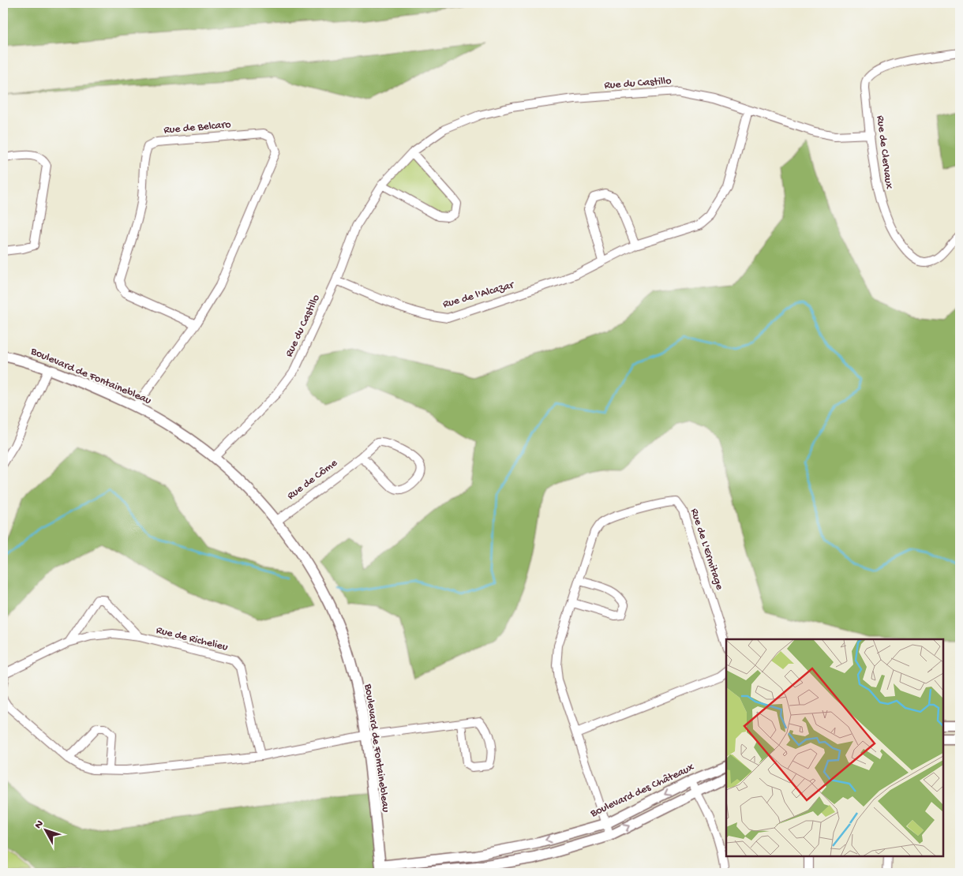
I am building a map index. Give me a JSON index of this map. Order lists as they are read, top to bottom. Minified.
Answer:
{"streets":{"street":["Rue du Castillo","Rue de Belcaro","Rue de Clervaux","Rue de l'Alcazar","Boulevard de Fontainebleau","Rue de Côme","Rue de L'Ermitage","Rue de Richelieu","Boulevard des Châteaux"]},"crossings":[["Rue du Castillo","Rue de Clervaux"],["Rue du Castillo","Rue de l'Alcazar"],["Rue du Castillo","Boulevard de Fontainebleau"],["Rue de Belcaro","Boulevard de Fontainebleau"],["Boulevard de Fontainebleau","Rue de Côme"],["Boulevard de Fontainebleau","Boulevard des Châteaux"],["Rue de L'Ermitage","Boulevard des Châteaux"]],"north":"top left"}
